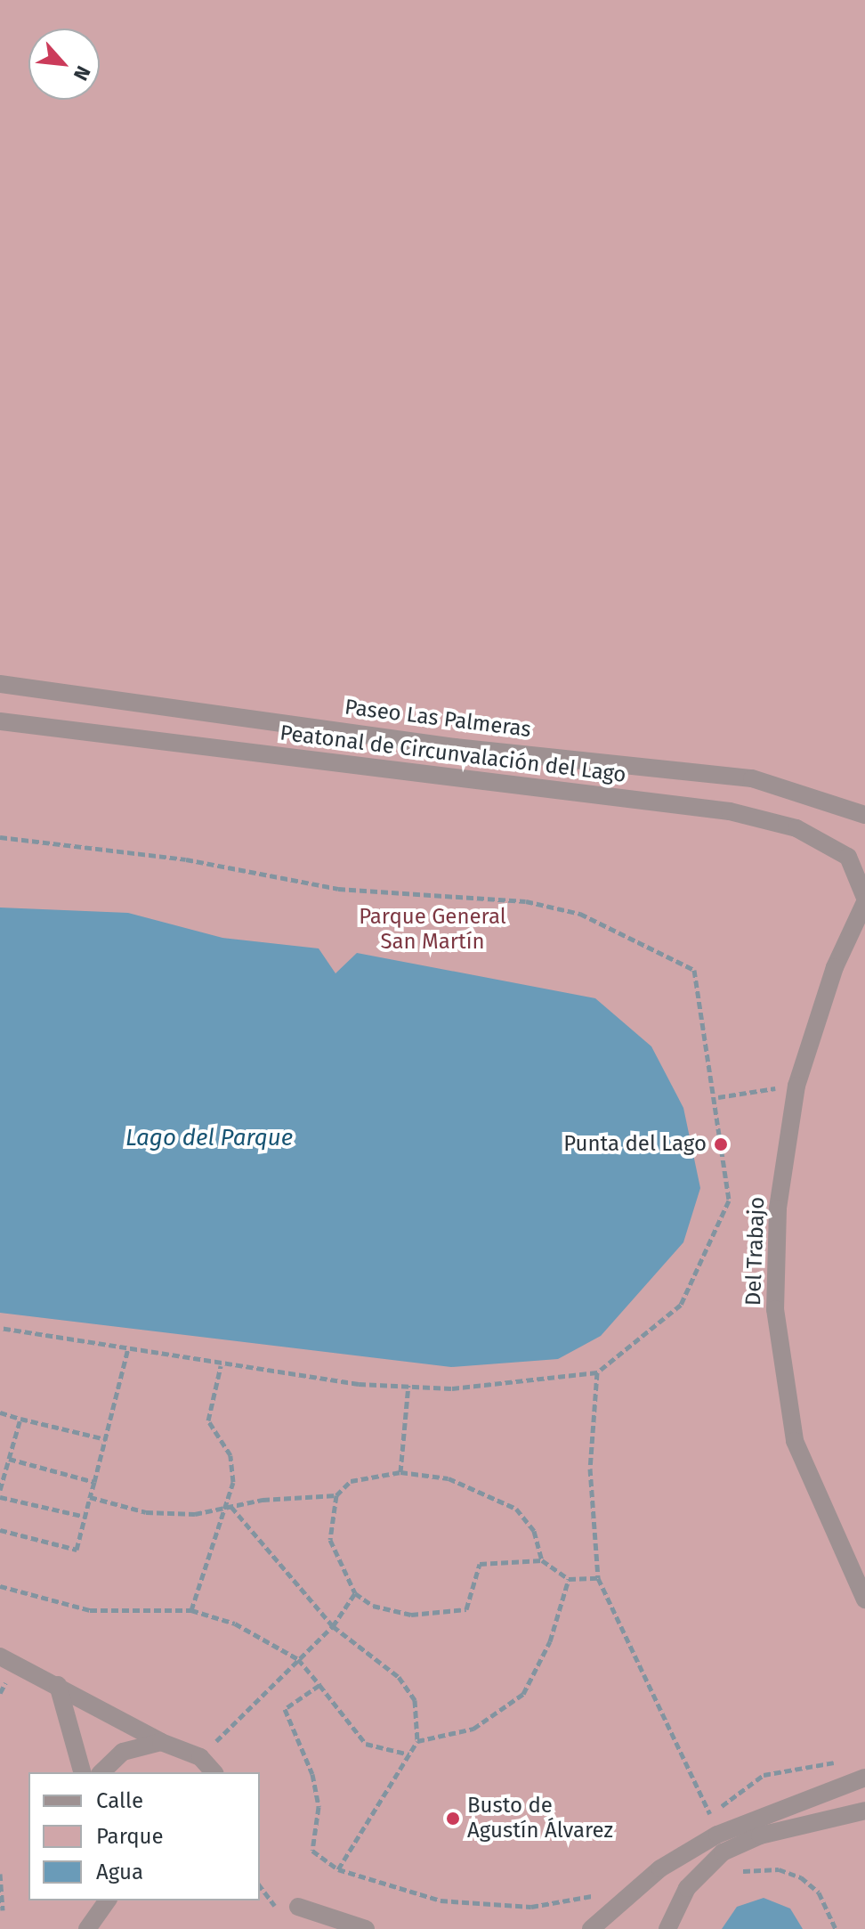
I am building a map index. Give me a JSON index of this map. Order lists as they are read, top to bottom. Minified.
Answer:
{"streets":{"street":["Paseo Las Palmeras","Peatonal de Circunvalación del Lago","Del Trabajo"]},"crossings":[["Peatonal de Circunvalación del Lago","Del Trabajo"]],"water":["Lago del Parque"],"parks":["Parque General San Martín"],"places":["Punta del Lago","Busto de Agustín Álvarez"],"legend":["Calle","Parque","Agua"],"north":"bottom right"}
